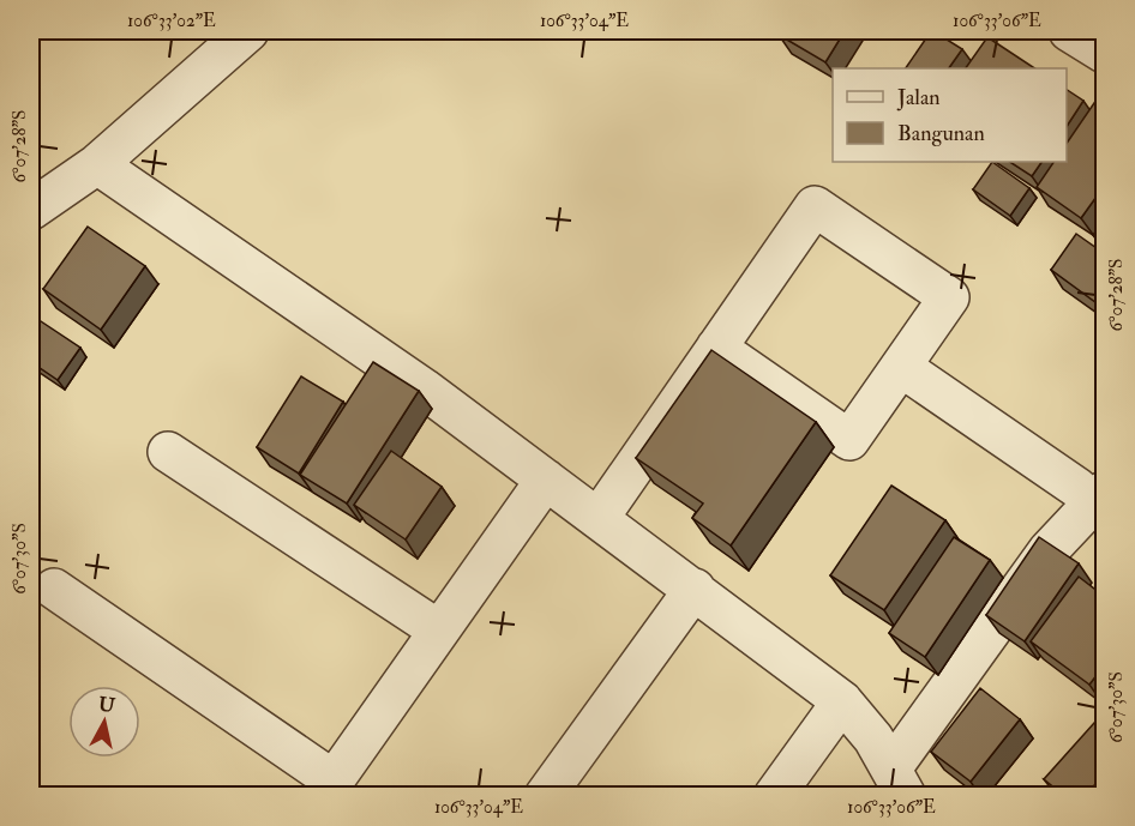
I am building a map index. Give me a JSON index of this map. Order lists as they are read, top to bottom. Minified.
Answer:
{"legend":["Jalan","Bangunan"],"north":"top","coordinates":["106°33'02\"E","106°33'04\"E","106°33'06\"E","6°07'28\"S","6°07'30\"S"]}
